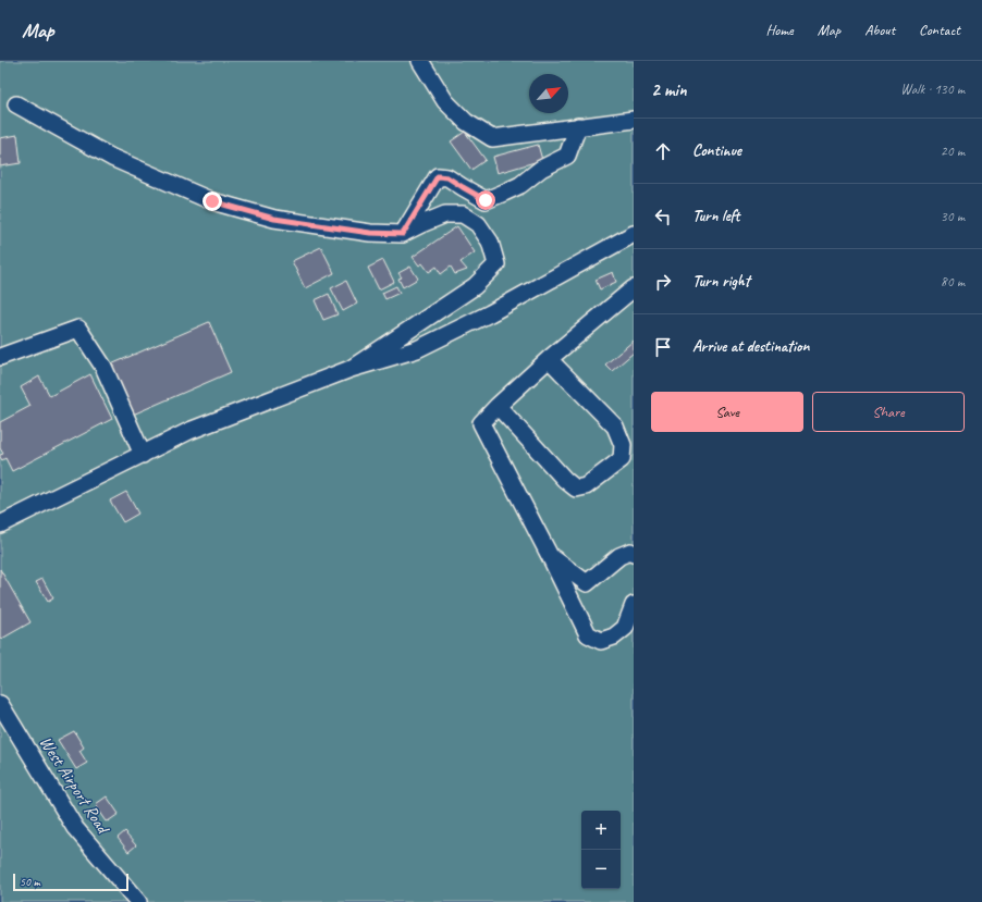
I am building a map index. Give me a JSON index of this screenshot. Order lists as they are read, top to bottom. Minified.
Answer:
{"streets":{"street":["West Airport Road"]},"scale_bar":"50 m","north":"top right","page":{"header":"Map","nav":["Home","Map","About","Contact"],"heading":["2 min","Walk · 130 m"],"list":[["Continue","20 m"],["Turn left","30 m"],["Turn right","80 m"],"Arrive at destination"],"buttons":["Save","Share"],"map_buttons":["+","−"],"scale":"50 m"}}
